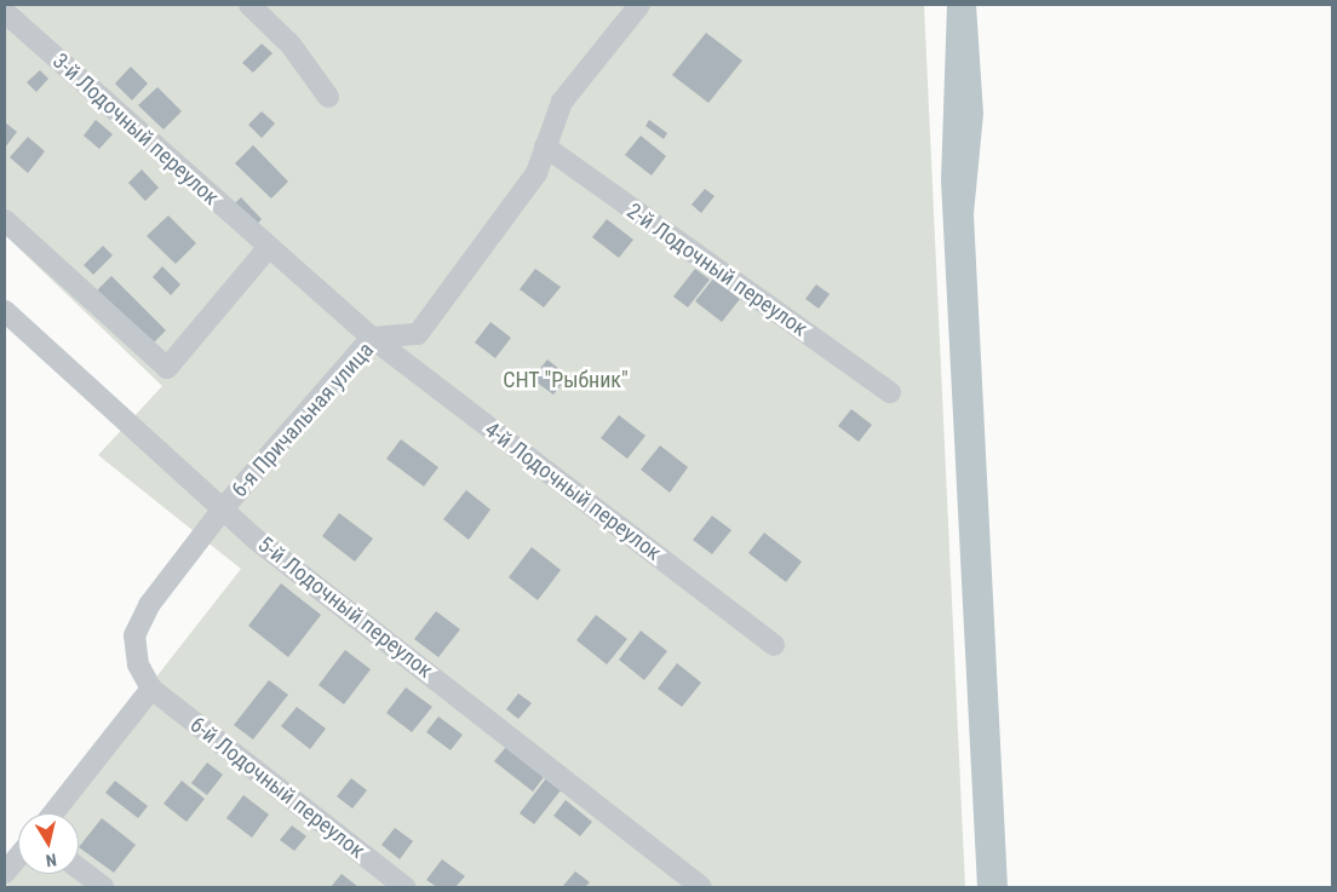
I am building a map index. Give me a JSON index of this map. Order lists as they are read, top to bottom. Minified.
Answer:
{"streets":{"street":["3-й Лодочный переулок","2-й Лодочный переулок","6-я Причальная улица","4-й Лодочный переулок","5-й Лодочный переулок","6-й Лодочный переулок"]},"crossings":[["3-й Лодочный переулок","6-я Причальная улица"],["3-й Лодочный переулок","4-й Лодочный переулок"],["2-й Лодочный переулок","6-я Причальная улица"],["6-я Причальная улица","4-й Лодочный переулок"],["6-я Причальная улица","5-й Лодочный переулок"],["6-я Причальная улица","6-й Лодочный переулок"]],"parks":["СНТ \"Рыбник\""],"north":"bottom"}
